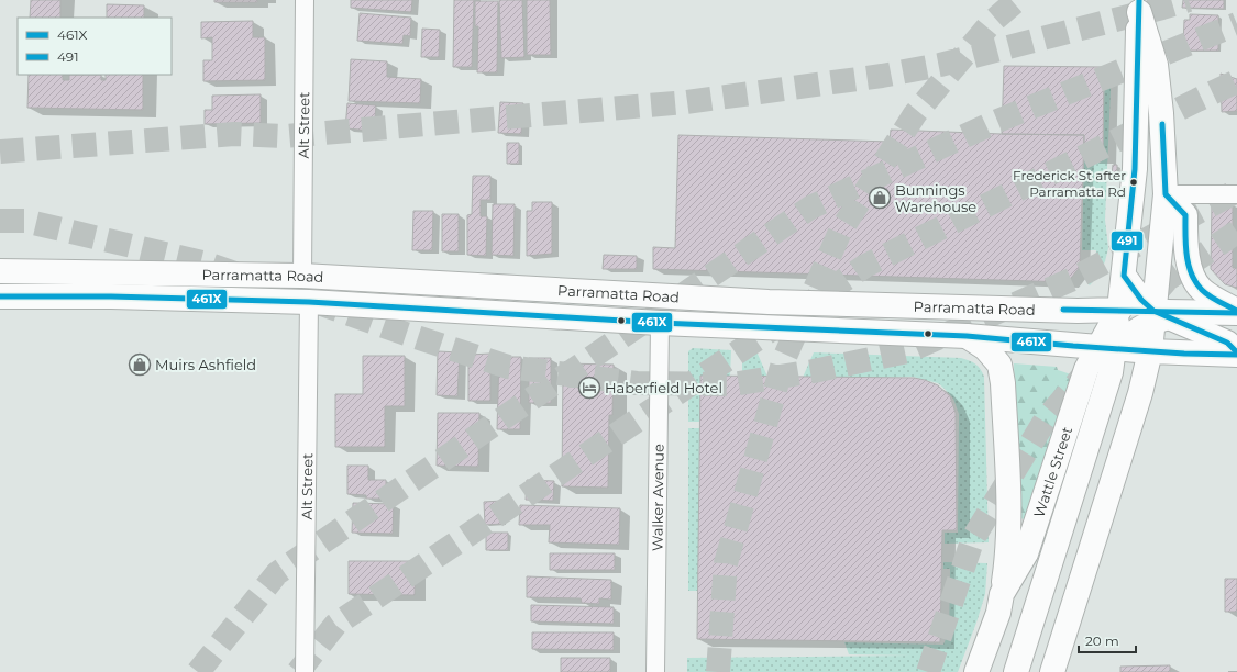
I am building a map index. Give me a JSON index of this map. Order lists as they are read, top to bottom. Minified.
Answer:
{"streets":{"main road":["Parramatta Road","Wattle Street"],"street":["Alt Street","Walker Avenue"]},"crossings":[["Alt Street","Parramatta Road"],["Parramatta Road","Wattle Street"],["Parramatta Road","Walker Avenue"]],"places":{"other":["Frederick St after Parramatta Rd"],"shop":["Bunnings Warehouse","Muirs Ashfield"],"hotel":["Haberfield Hotel"]},"lines":["transit line 491","transit line 461X"],"legend":["461X","491"],"scale_bar":"20 m"}
